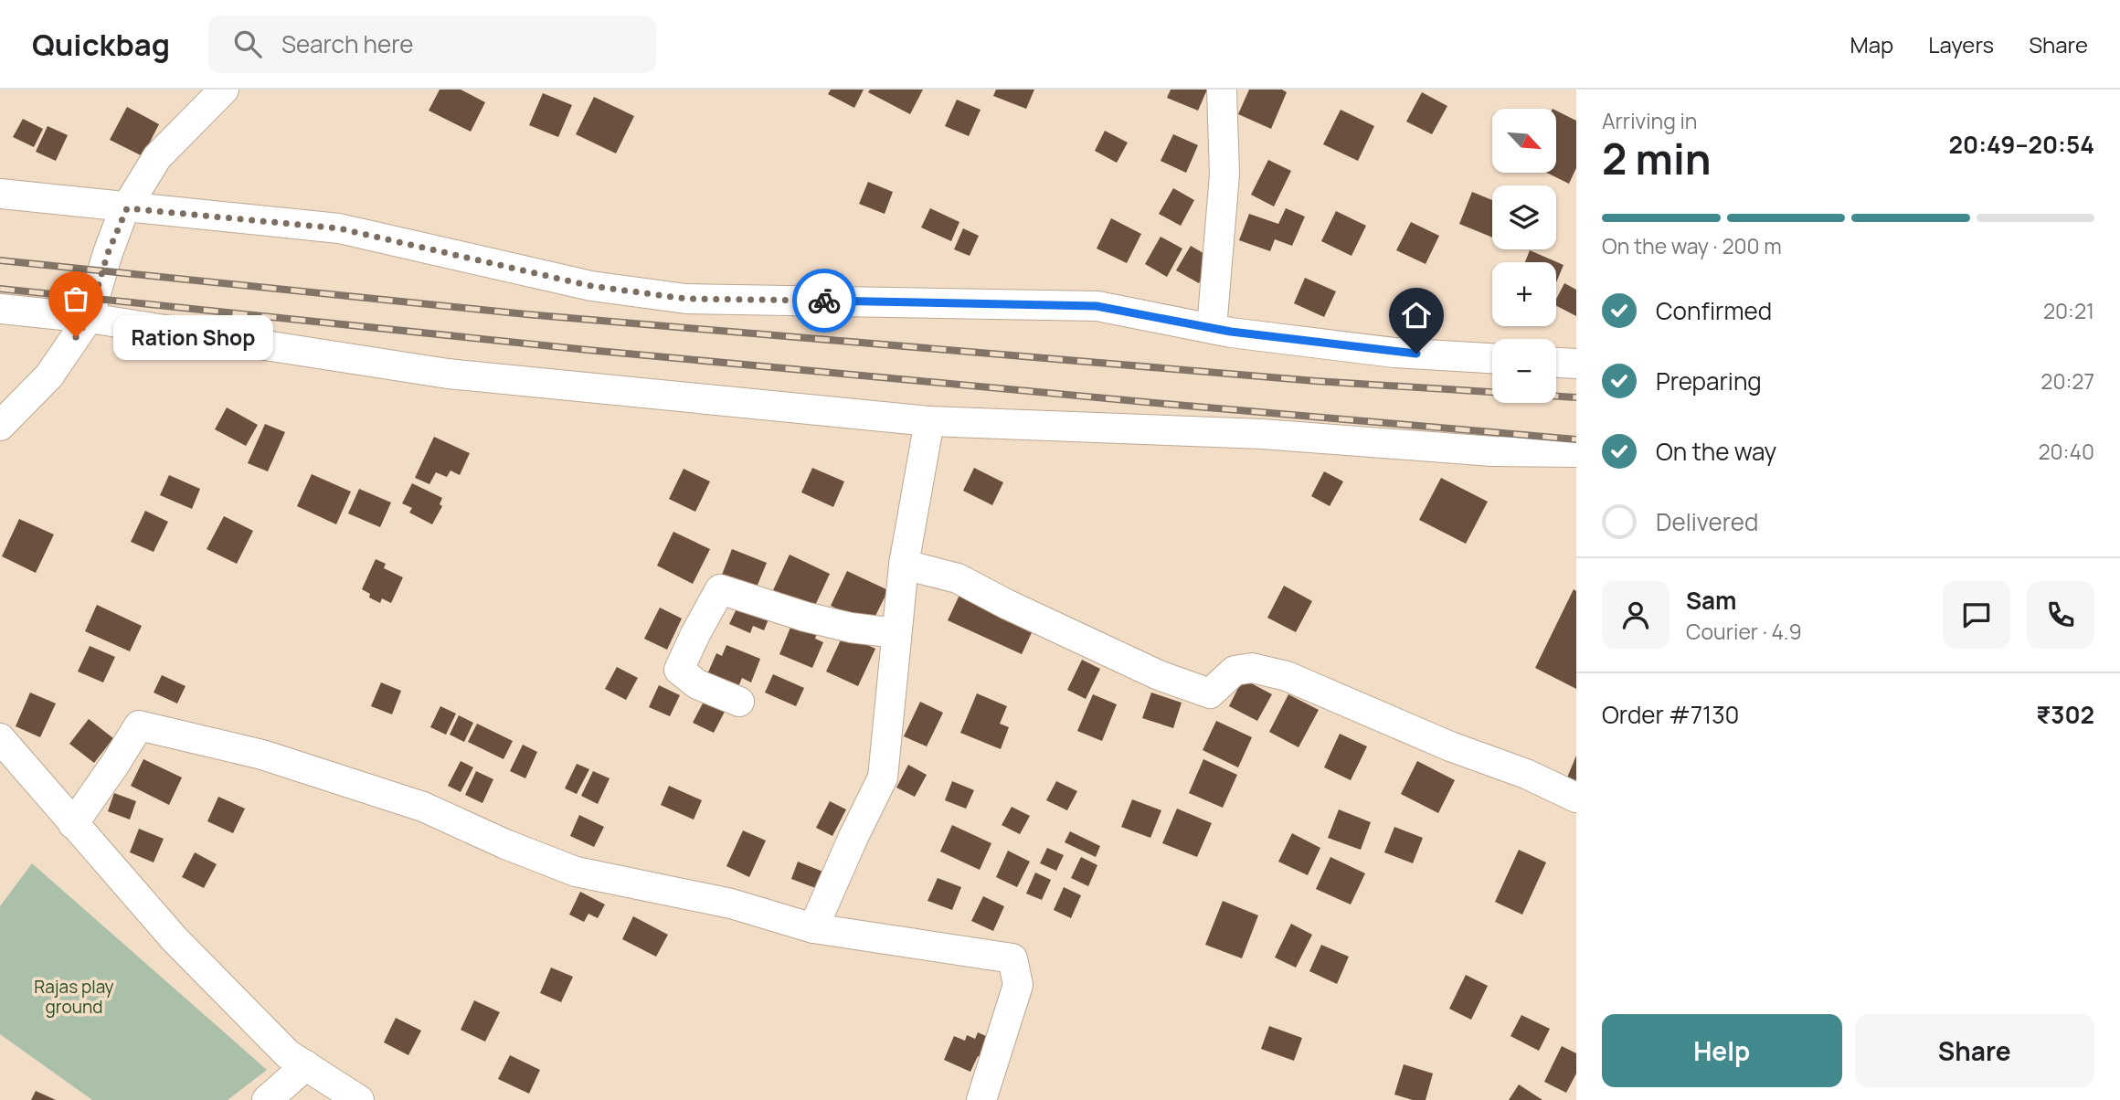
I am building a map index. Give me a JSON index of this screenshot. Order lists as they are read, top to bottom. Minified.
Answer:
{"parks":["Rajas play ground"],"places":["Ration Shop"],"north":"bottom right","page":{"header":"Quickbag","search":"Search here","nav":["Map","Layers","Share"],"heading":["2 min","Arriving in","20:49–20:54"],"panel":["Sam","Courier · 4.9","Order #7130","₹302"],"map_buttons":["+","−"],"bar":"On the way · 200 m","list":[["Confirmed","20:21"],["Preparing","20:27"],["On the way","20:40"],"Delivered"],"bubble":"Ration Shop","buttons":["Help","Share"]}}
